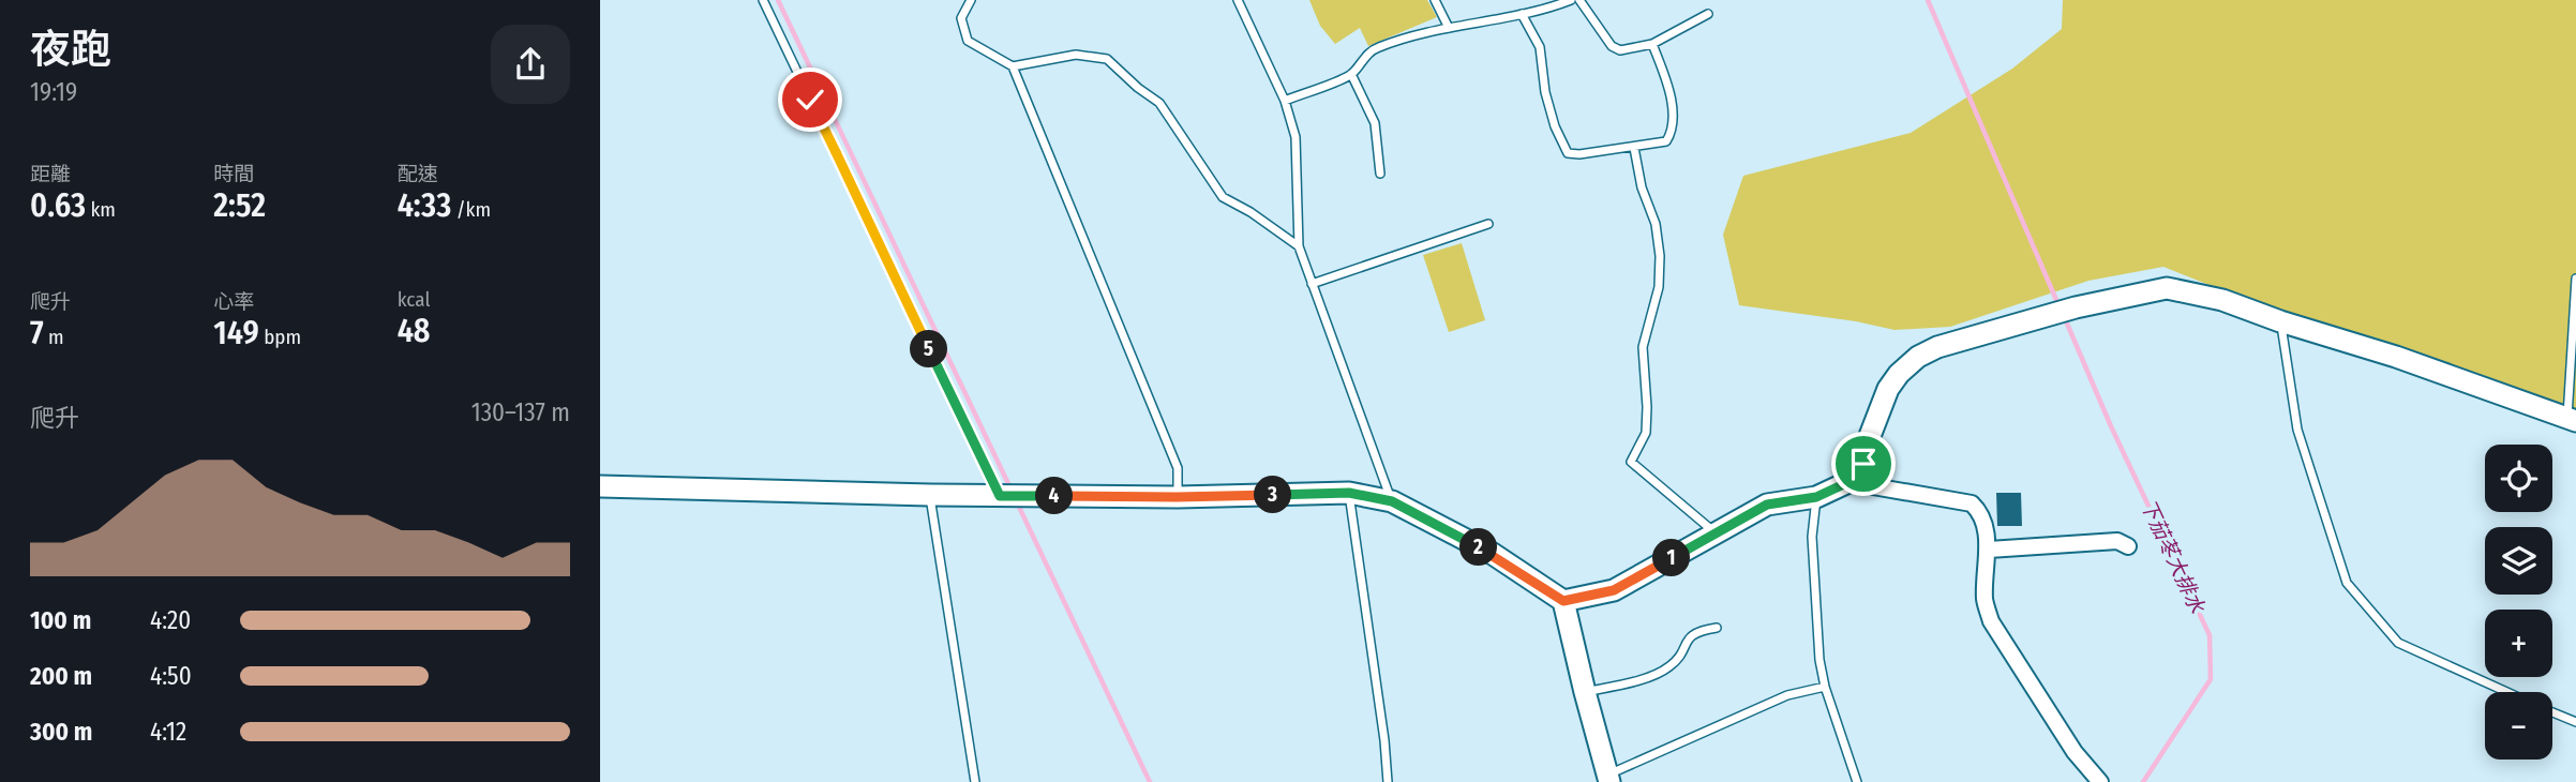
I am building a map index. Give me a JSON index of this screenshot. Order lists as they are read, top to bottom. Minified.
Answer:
{"water":["下茄苳大排水"],"page":{"heading":["夜跑","19:19"],"stats":[["距離","0.63 km"],["時間","2:52"],["配速","4:33 /km"],["爬升","7 m"],["心率","149 bpm"],["kcal","48"]],"pins":["5","3","4","2","1"],"chart":["爬升","130–137 m"],"map_buttons":["+","−"],"list":[{"name":"100 m","note":"4:20"},{"name":"200 m","note":"4:50"},{"name":"300 m","note":"4:12"}]}}
